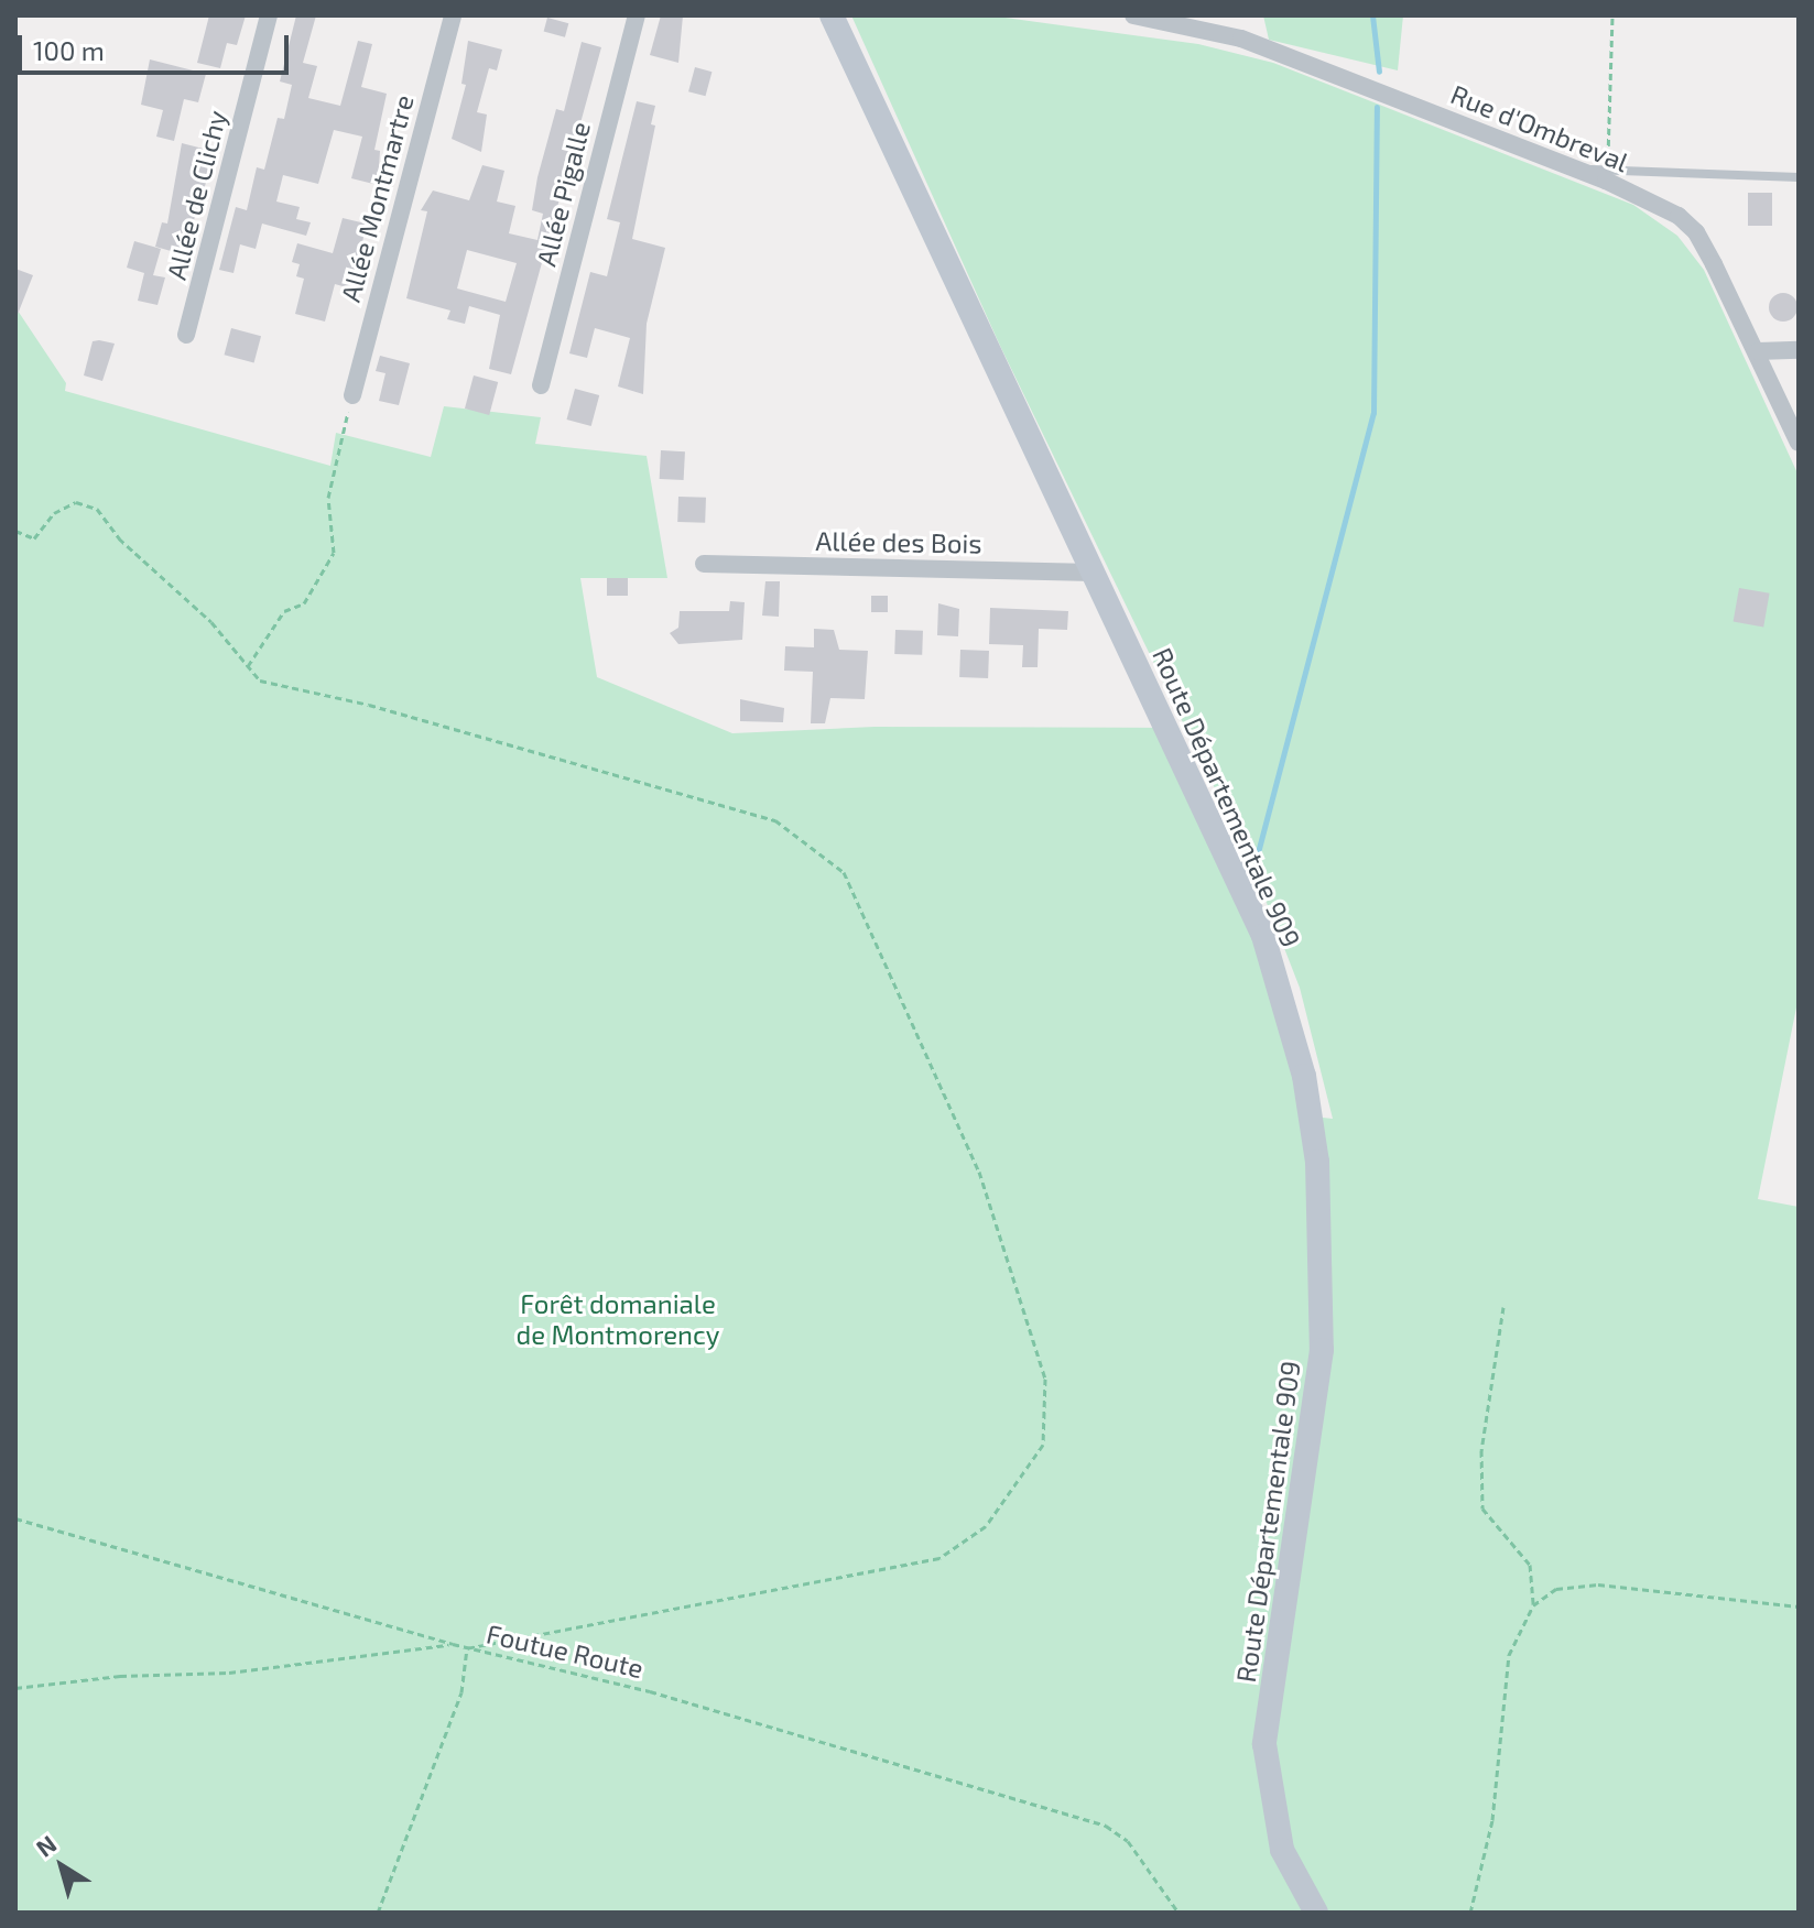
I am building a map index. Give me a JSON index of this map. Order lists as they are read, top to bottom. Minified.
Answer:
{"streets":{"main road":["Route Départementale 909"],"street":["Rue d'Ombreval","Allée Pigalle","Allée de Clichy","Allée Montmartre","Allée des Bois"],"path":["Foutue Route"]},"crossings":[["Allée des Bois","Route Départementale 909"]],"parks":["Forêt domaniale de Montmorency"],"scale_bar":"100 m","north":"top left"}
